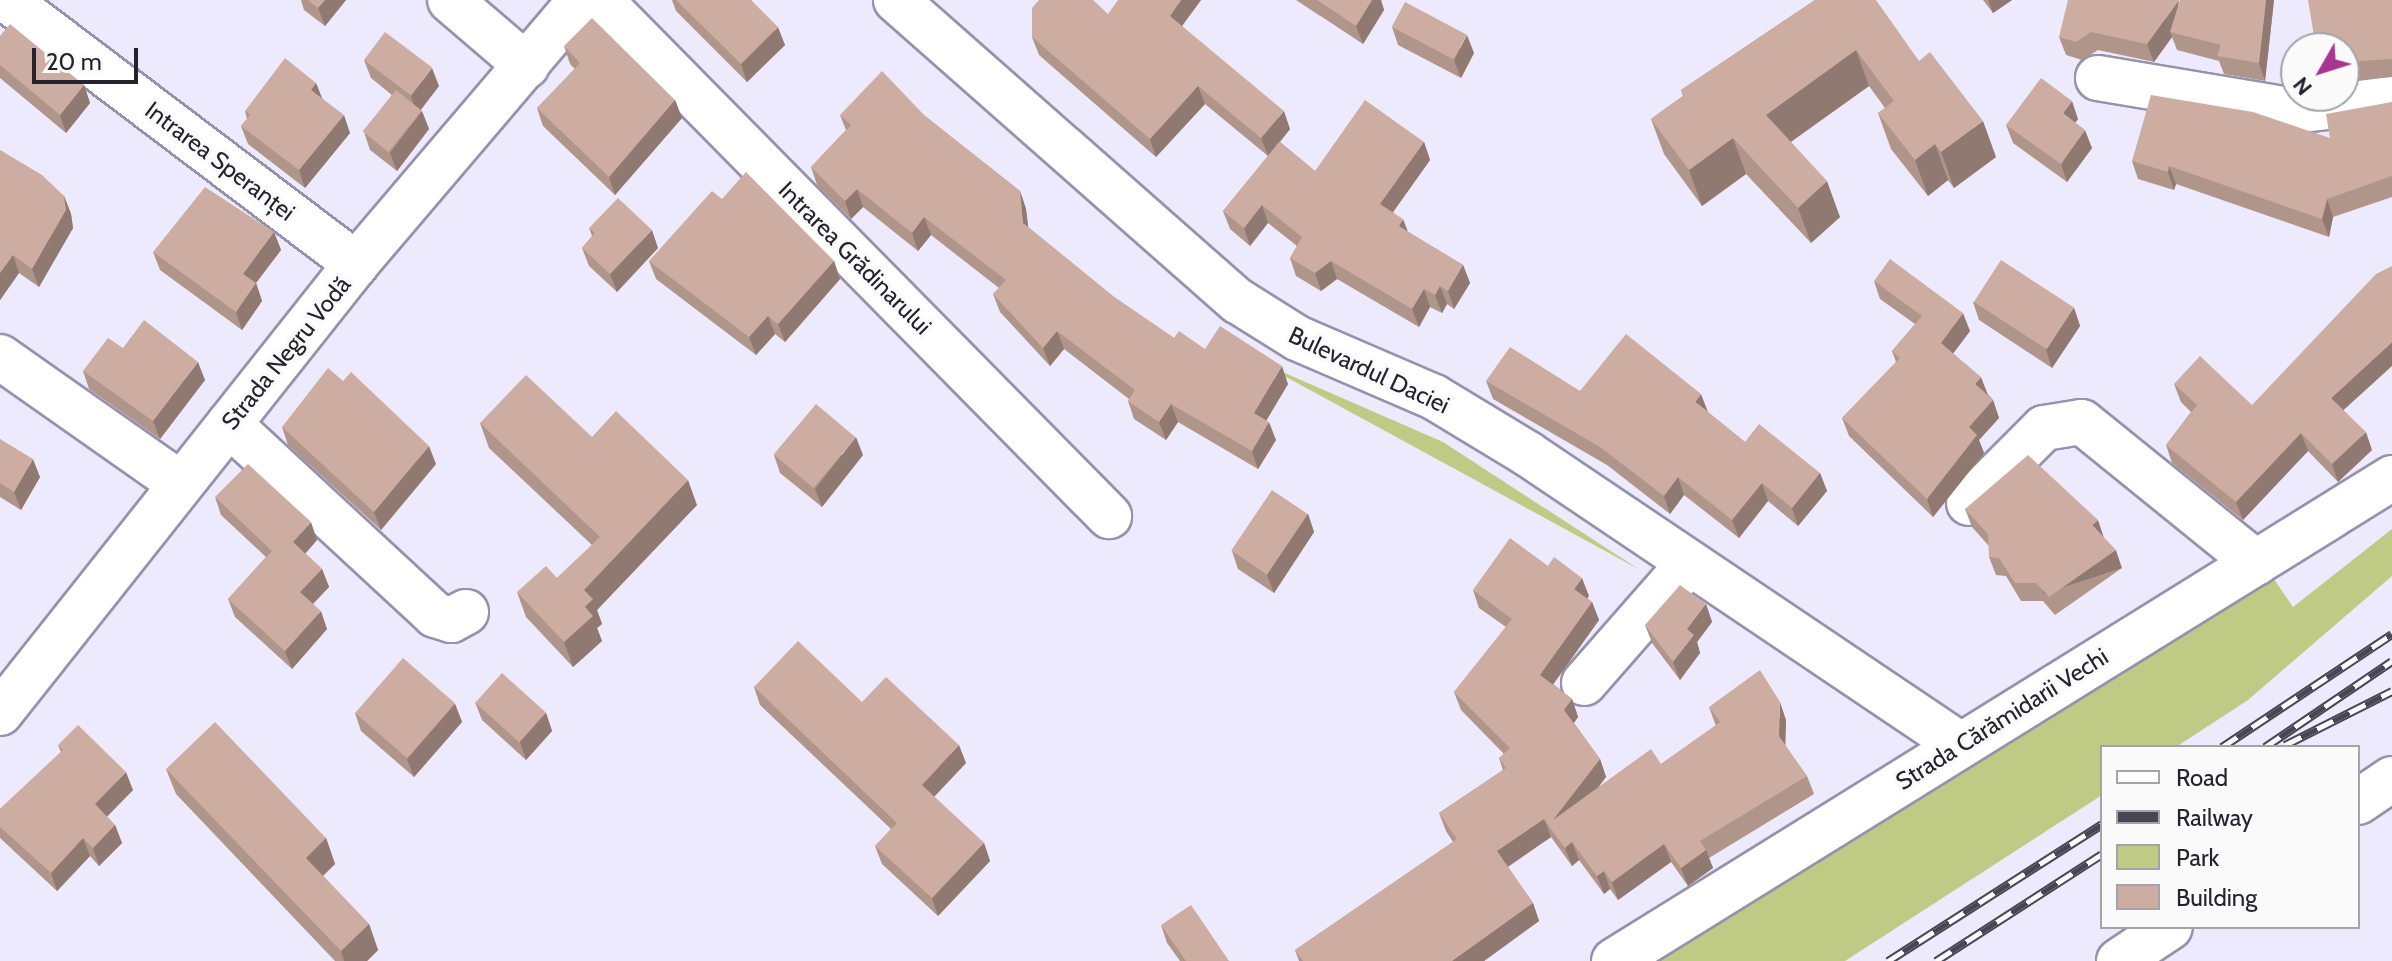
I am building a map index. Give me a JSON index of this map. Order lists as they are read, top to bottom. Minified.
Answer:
{"streets":{"street":["Intrarea Speranței","Intrarea Grădinarului","Strada Negru Vodă","Bulevardul Daciei","Strada Cărămidarii Vechi"]},"crossings":[["Intrarea Speranței","Strada Negru Vodă"],["Bulevardul Daciei","Strada Cărămidarii Vechi"]],"legend":["Road","Railway","Park","Building"],"scale_bar":"20 m","north":"bottom left"}
